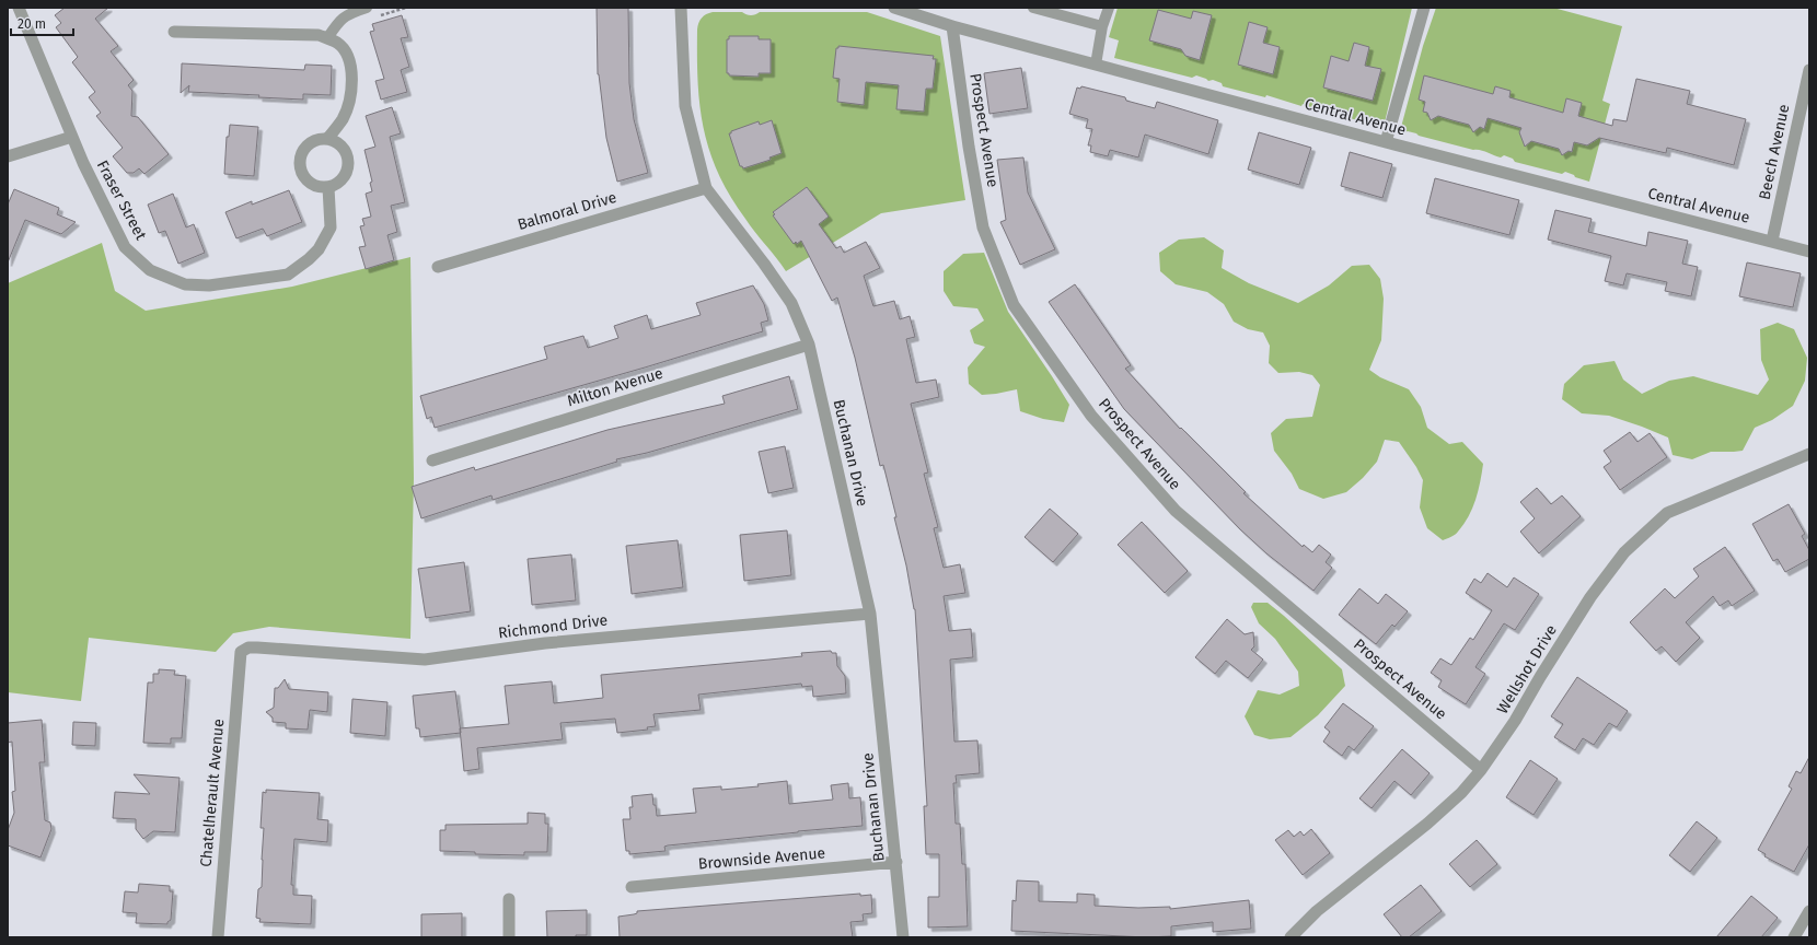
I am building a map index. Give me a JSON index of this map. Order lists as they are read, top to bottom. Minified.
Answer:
{"streets":{"street":["Central Avenue","Prospect Avenue","Beech Avenue","Fraser Street","Balmoral Drive","Milton Avenue","Buchanan Drive","Richmond Drive","Wellshot Drive","Chatelherault Avenue","Brownside Avenue"]},"crossings":[["Central Avenue","Prospect Avenue"],["Central Avenue","Beech Avenue"],["Prospect Avenue","Wellshot Drive"],["Balmoral Drive","Buchanan Drive"],["Milton Avenue","Buchanan Drive"],["Buchanan Drive","Richmond Drive"],["Buchanan Drive","Brownside Avenue"],["Richmond Drive","Chatelherault Avenue"]],"scale_bar":"20 m"}
